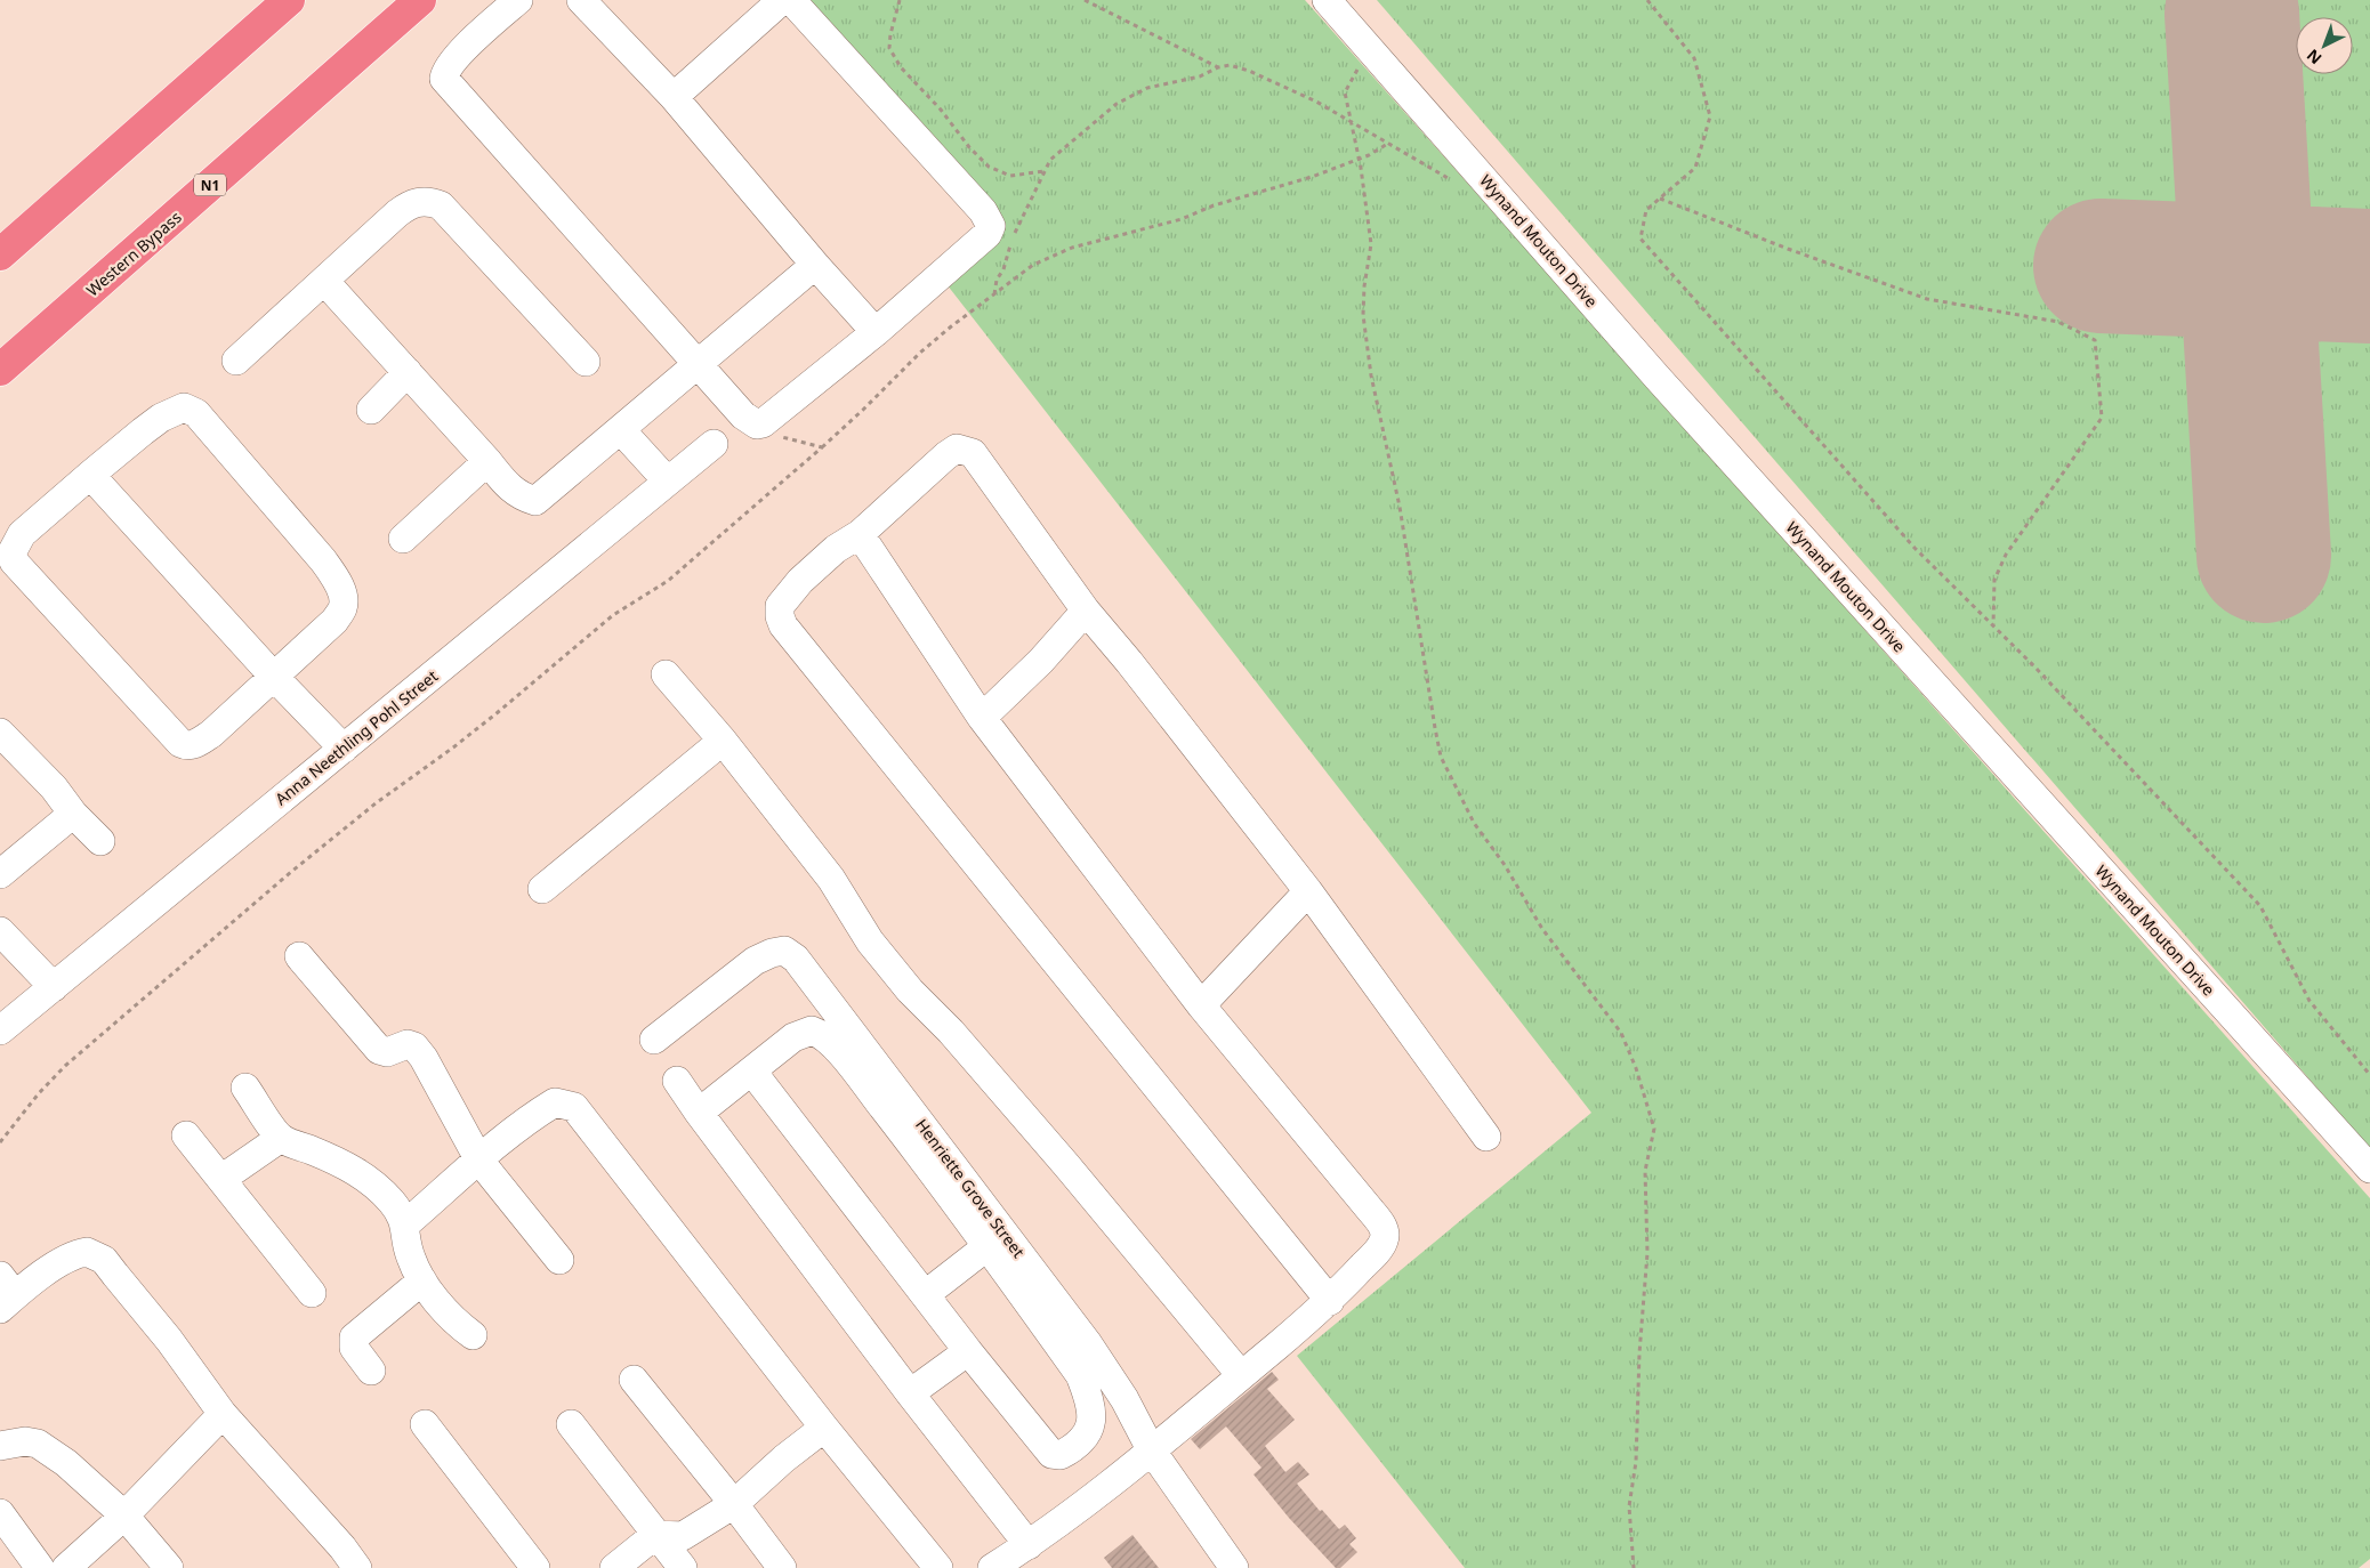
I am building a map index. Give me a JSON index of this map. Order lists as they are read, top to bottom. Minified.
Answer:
{"streets":{"highway":["N1","Western Bypass"],"street":["Wynand Mouton Drive","Anna Neethling Pohl Street","Henriette Grove Street"]},"north":"bottom left"}
